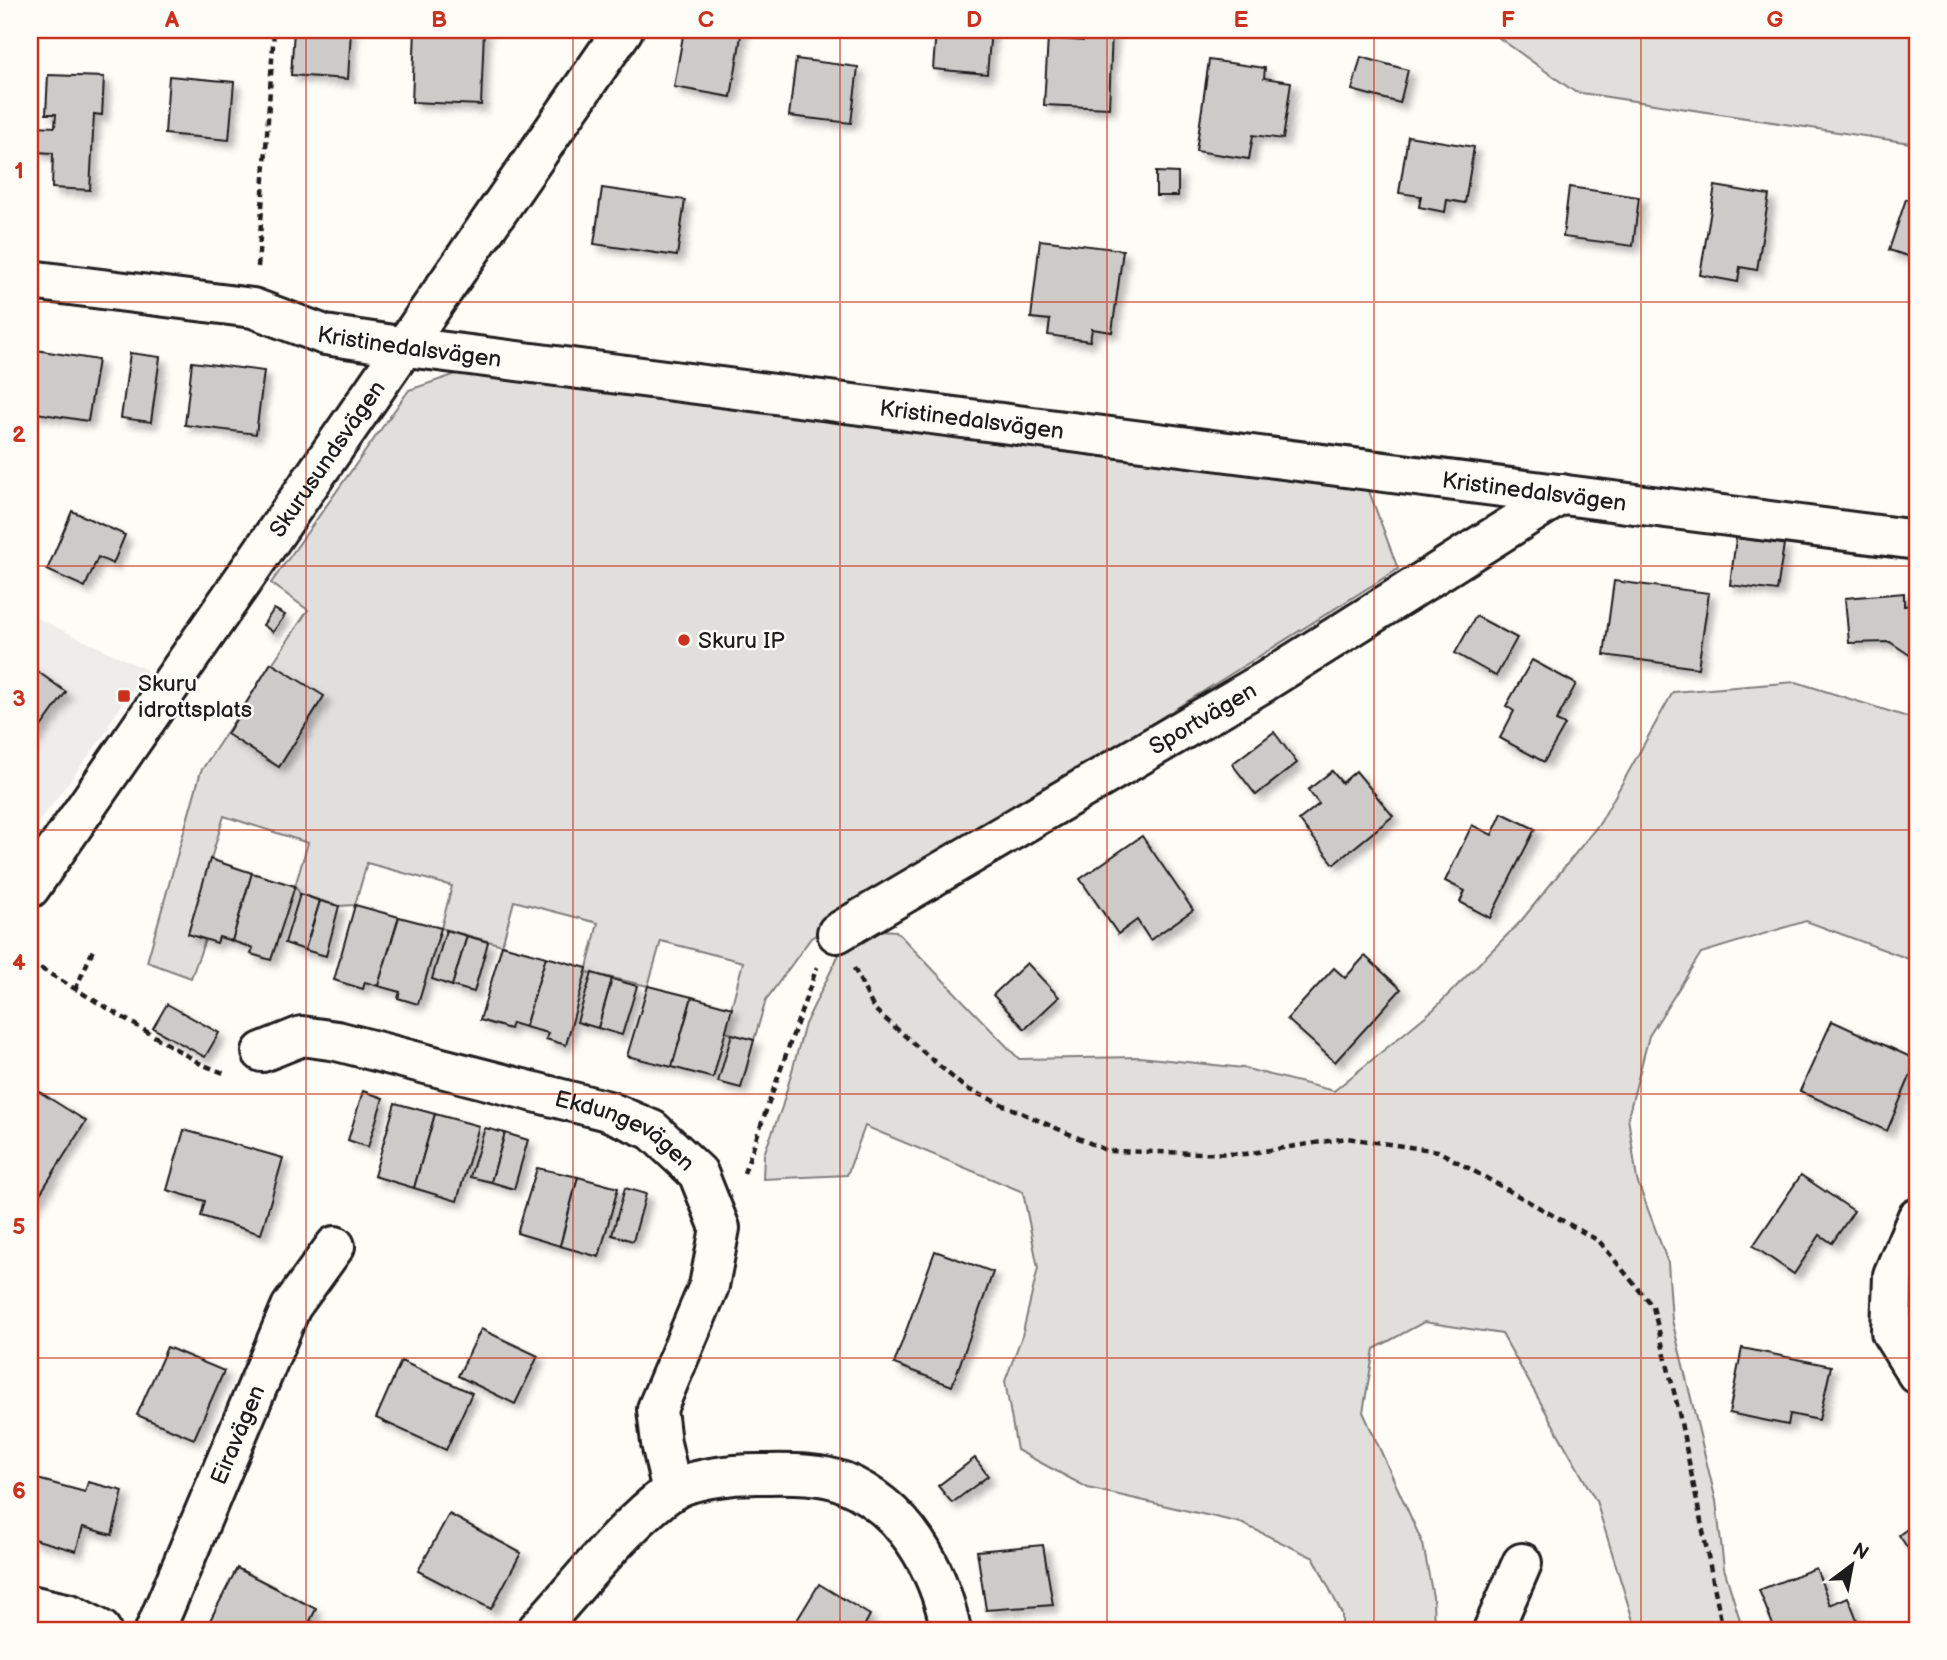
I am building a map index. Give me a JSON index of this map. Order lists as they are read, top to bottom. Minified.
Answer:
{"streets":{"street":["Kristinedalsvägen","Skurusundsvägen","Sportvägen","Ekdungevägen","Eiravägen"]},"crossings":[["Kristinedalsvägen","Skurusundsvägen"],["Kristinedalsvägen","Sportvägen"]],"places":{"other":["Skuru IP"],"transit":["Skuru idrottsplats"]},"north":"top right","grid":{"columns":["A","B","C","D","E","F","G"],"rows":["1","2","3","4","5","6"]}}
